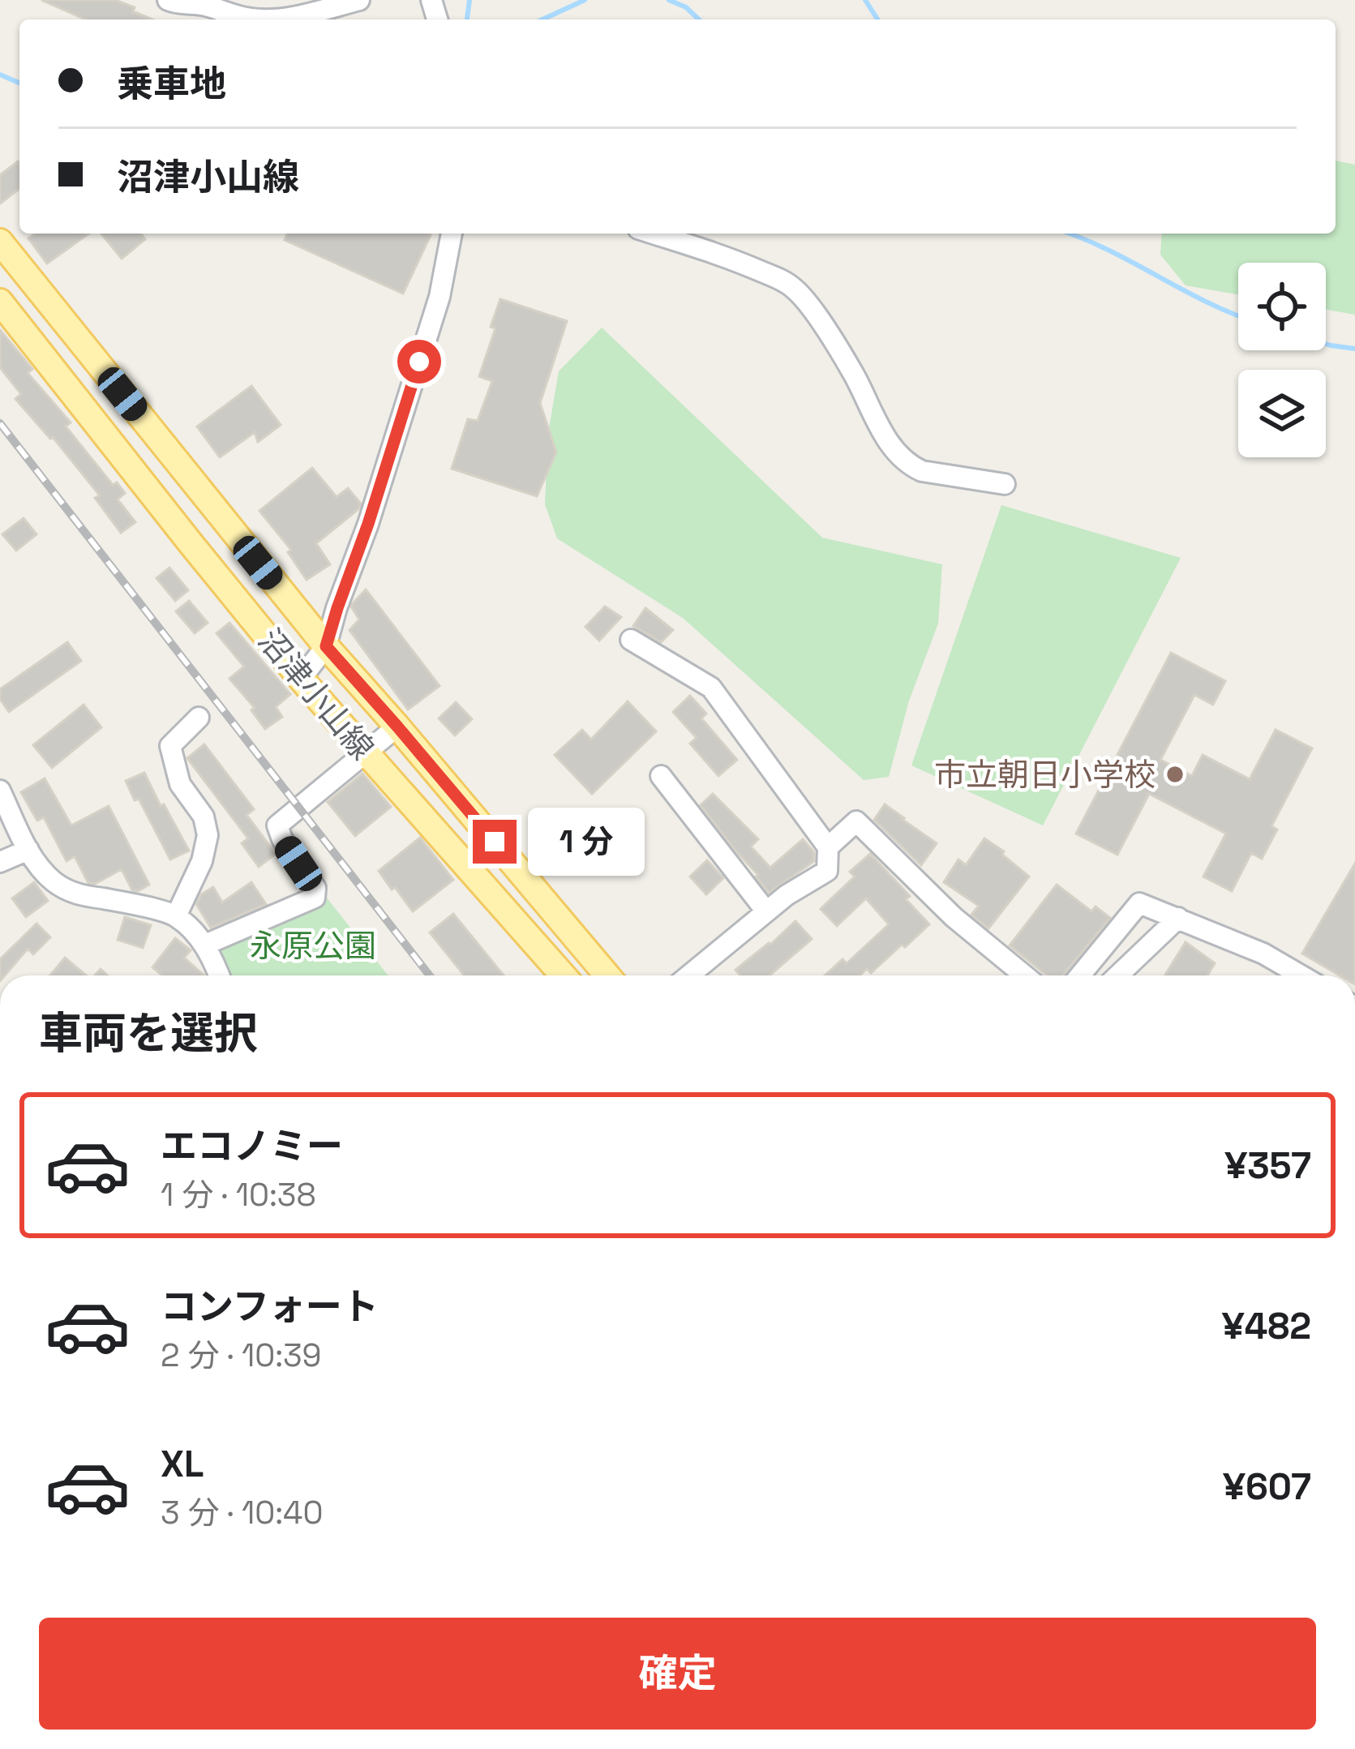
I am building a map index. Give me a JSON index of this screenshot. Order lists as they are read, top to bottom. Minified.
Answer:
{"streets":{"main road":["沼津小山線"]},"parks":["永原公園"],"places":["市立朝日小学校"],"page":{"banner":["乗車地","沼津小山線"],"bubble":"1 分","heading":"車両を選択","list":[{"name":"エコノミー","note":"1 分 · 10:38","value":"¥357"},{"name":"コンフォート","note":"2 分 · 10:39","value":"¥482"},{"name":"XL","note":"3 分 · 10:40","value":"¥607"}],"buttons":"確定"}}
